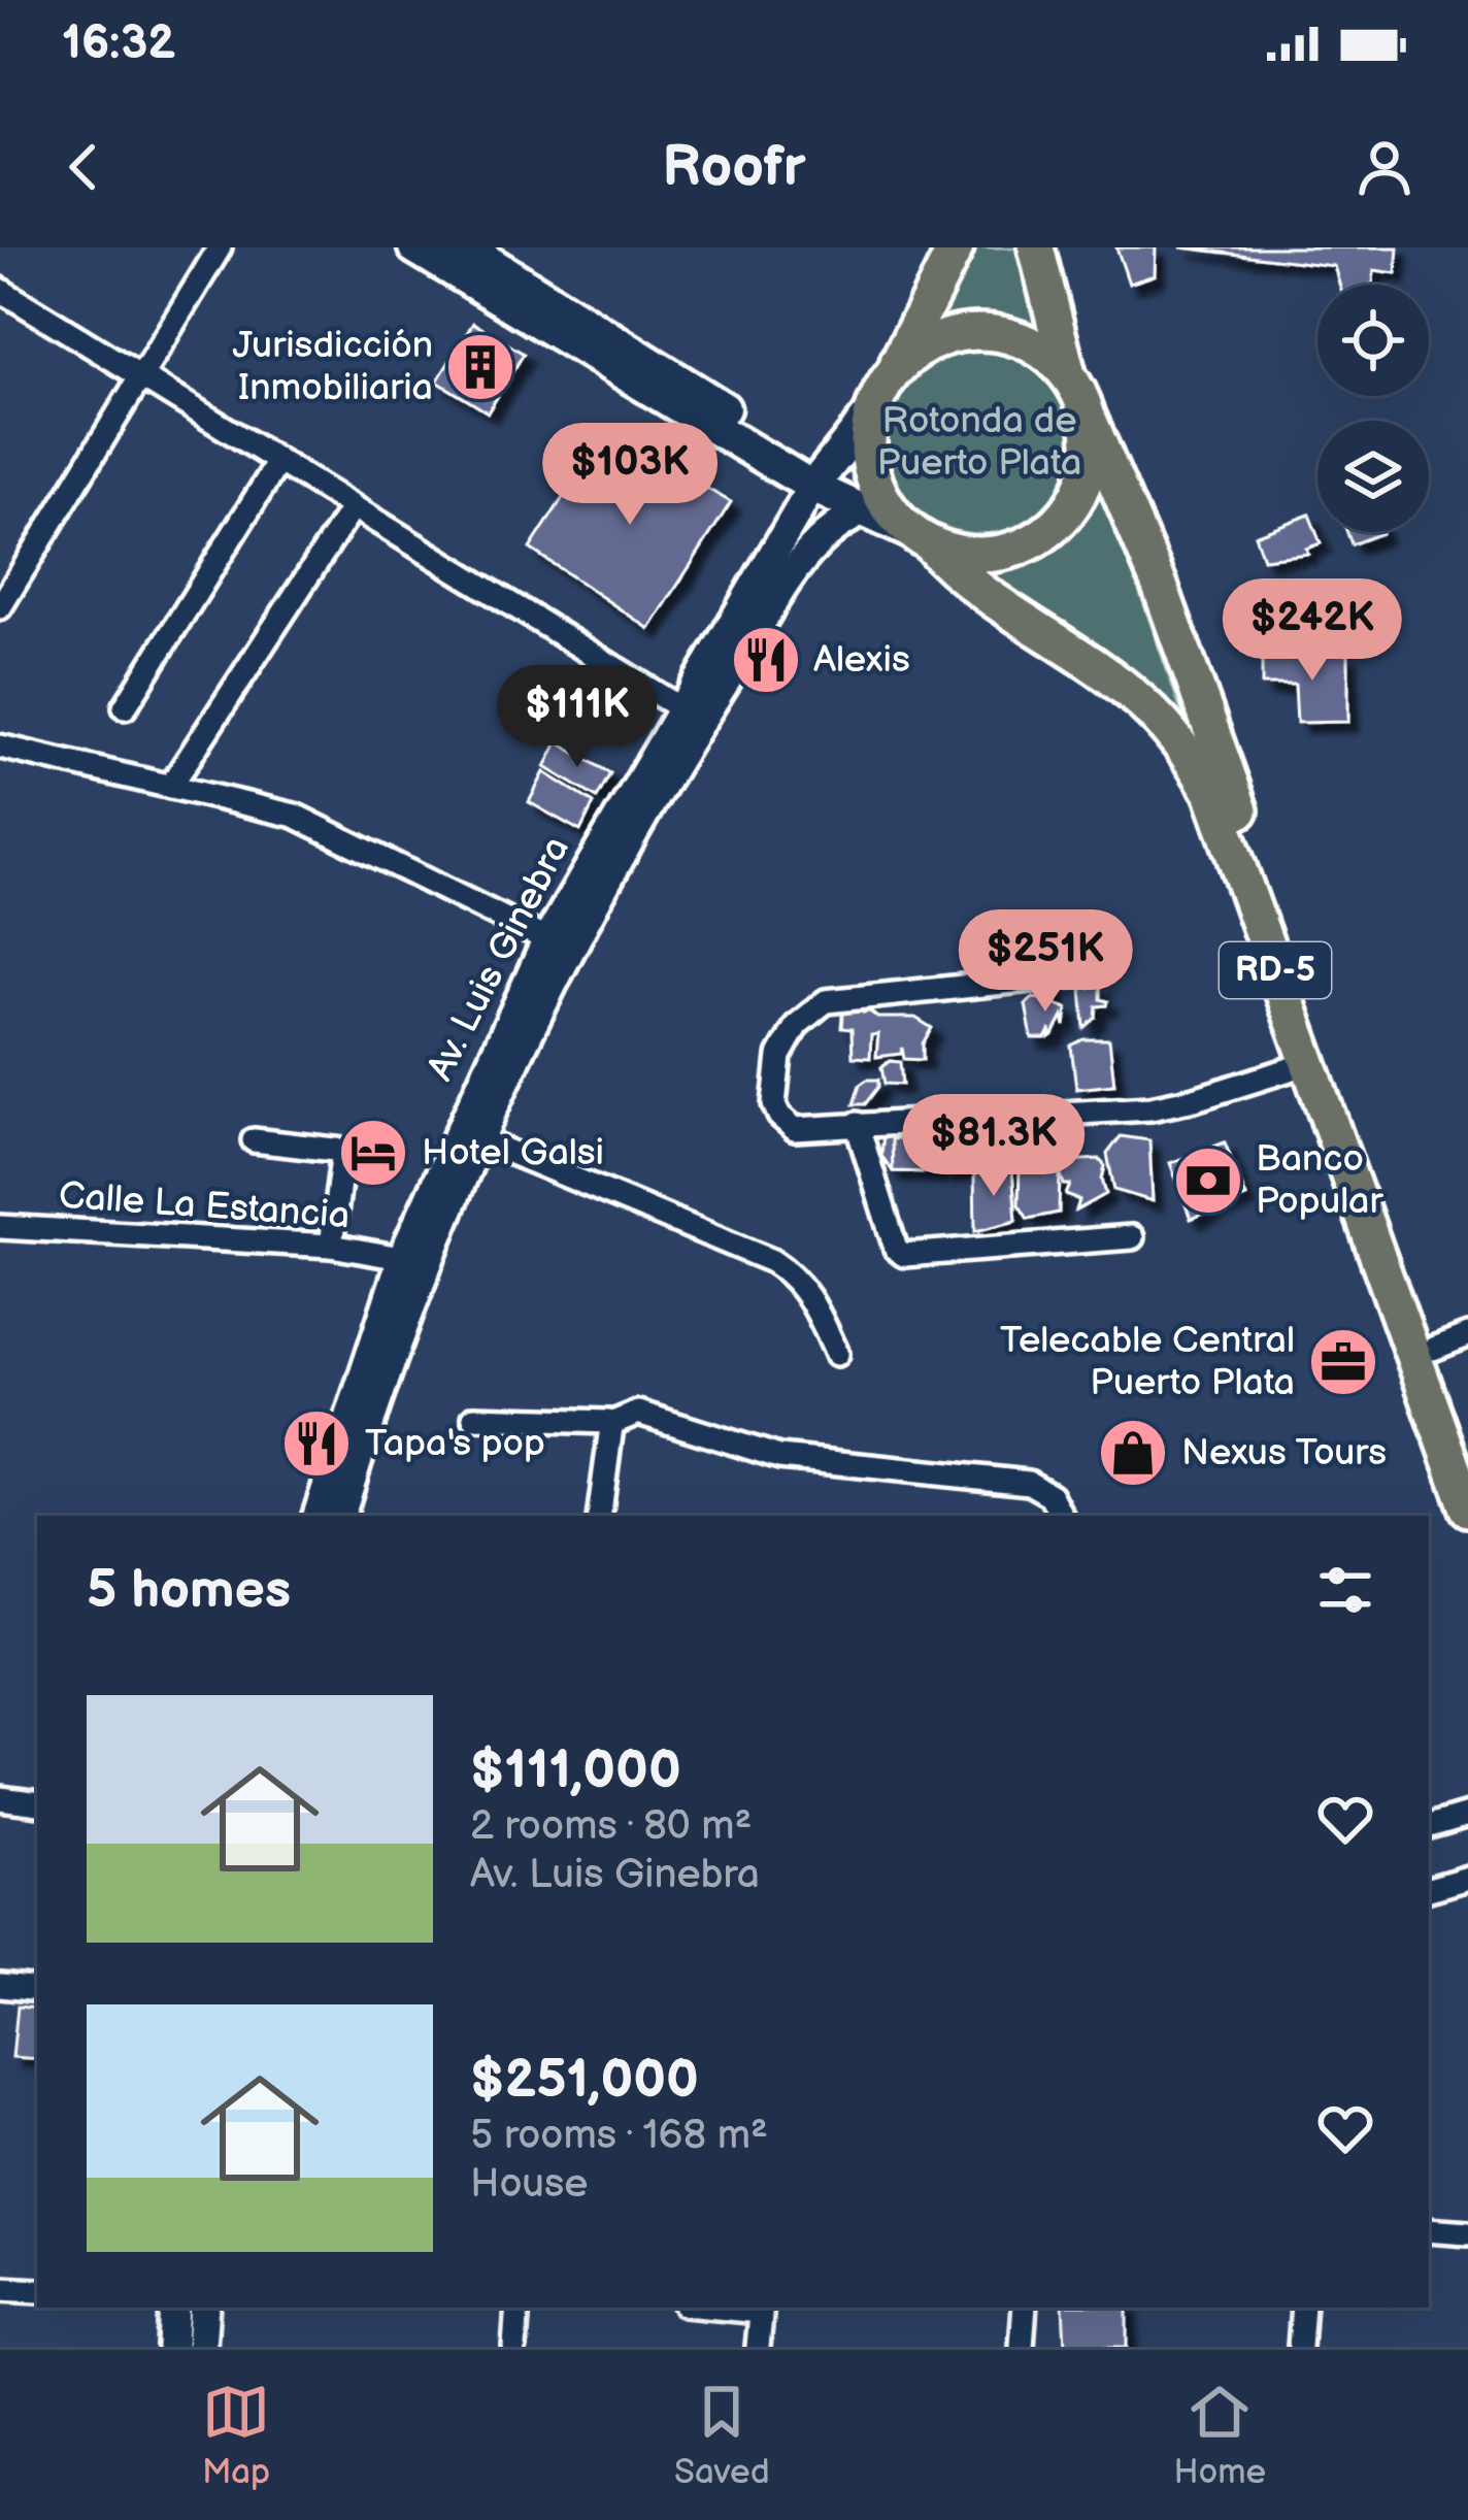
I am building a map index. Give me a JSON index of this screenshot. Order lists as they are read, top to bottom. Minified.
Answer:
{"streets":{"main road":["Av. Luis Ginebra","RD-5"],"street":["Calle La Estancia"]},"crossings":[["Av. Luis Ginebra","RD-5"],["Av. Luis Ginebra","Calle La Estancia"]],"parks":["Rotonda de Puerto Plata"],"places":{"building":["Jurisdicción Inmobiliaria"],"restaurant":["Alexis","Tapa's pop"],"hotel":["Hotel Galsi"],"bank":["Banco Popular"],"office":["Telecable Central Puerto Plata"],"shop":["Nexus Tours"]},"page":{"status":"16:32","header":"Roofr","price":["$103K","$242K","$111K","$251K","$81.3K"],"heading":"5 homes","list":[{"name":"$111,000","note":"2 rooms · 80 m² · Av. Luis Ginebra"},{"name":"$251,000","note":"5 rooms · 168 m² · House"}],"tabs":["Map","Saved","Home"]}}
